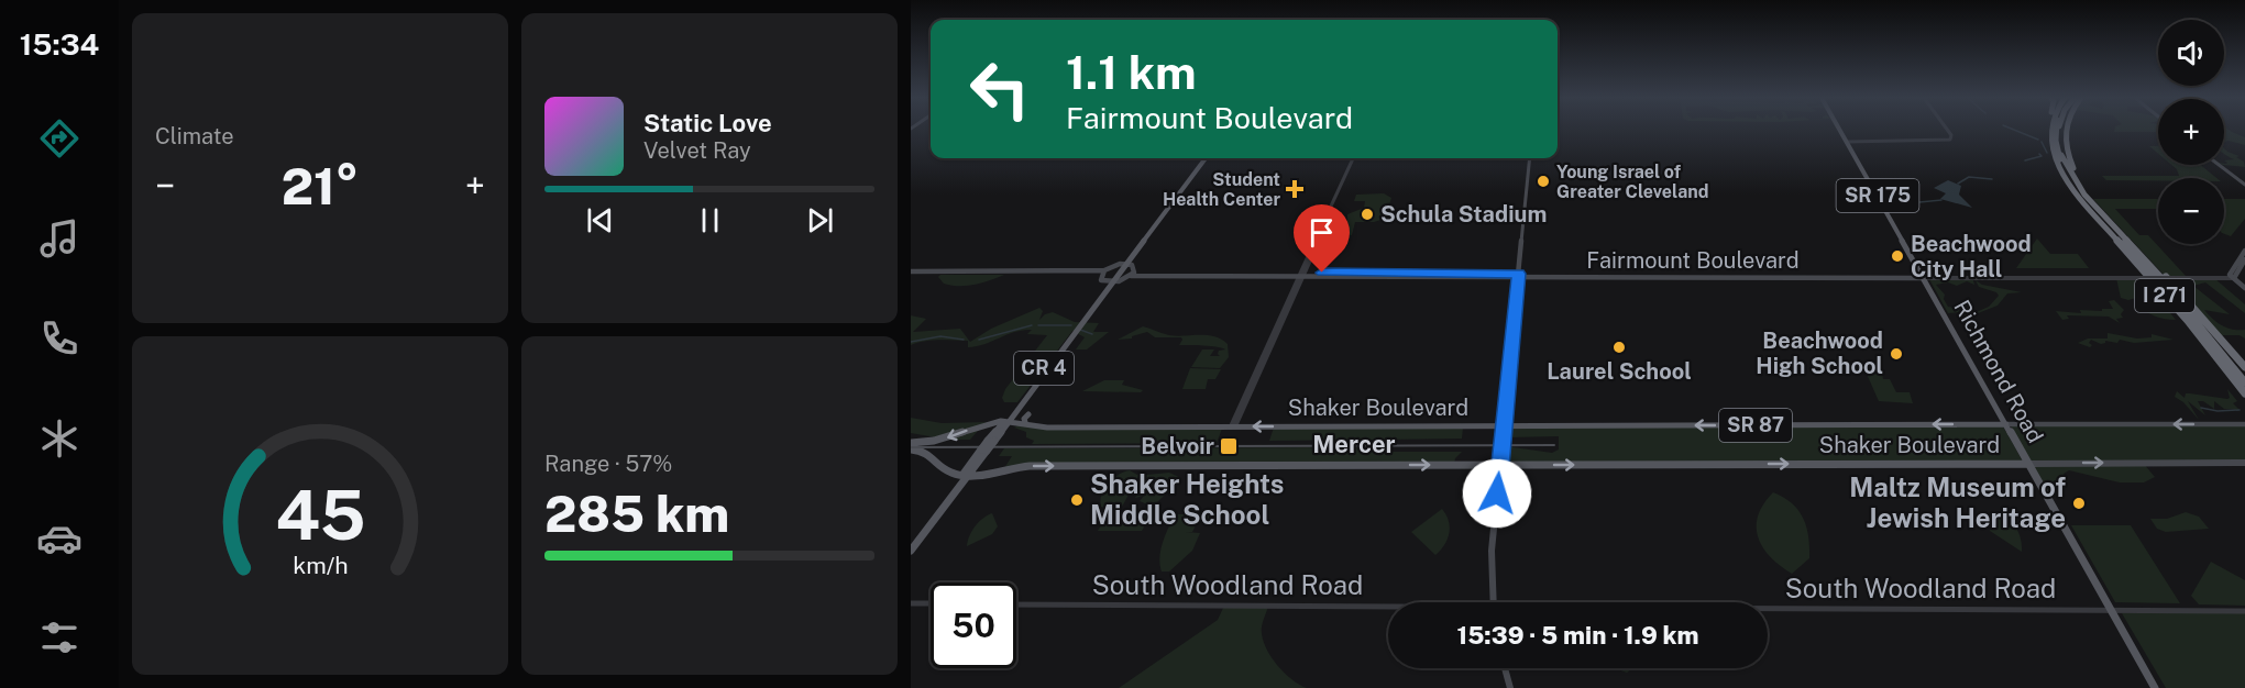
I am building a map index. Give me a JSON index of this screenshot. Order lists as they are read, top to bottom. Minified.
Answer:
{"streets":{"highway":["I 271"],"main road":["SR 175","Fairmount Boulevard","CR 4","Richmond Road","Shaker Boulevard","SR 87"],"street":["South Woodland Road"]},"crossings":[["Fairmount Boulevard","CR 4"],["Fairmount Boulevard","Richmond Road"],["CR 4","Shaker Boulevard"],["Richmond Road","Shaker Boulevard"],["Richmond Road","South Woodland Road"]],"districts":["Mercer"],"places":{"other":["Young Israel of Greater Cleveland","Schula Stadium","Beachwood City Hall","Laurel School","Beachwood High School","Shaker Heights Middle School","Maltz Museum of Jewish Heritage"],"health":["Student Health Center"],"transit":["Belvoir"]},"page":{"tabs":"15:34","tile":["Climate",["Range · 57%","285 km"]],"map_buttons":["+","−"],"turn":["1.1 km","Fairmount Boulevard"],"song":["Static Love","Velvet Ray"],"heat":["−","21°","+"],"limit":"50","trip":"15:39 · 5 min · 1.9 km","gauge":["45","km/h"]}}
